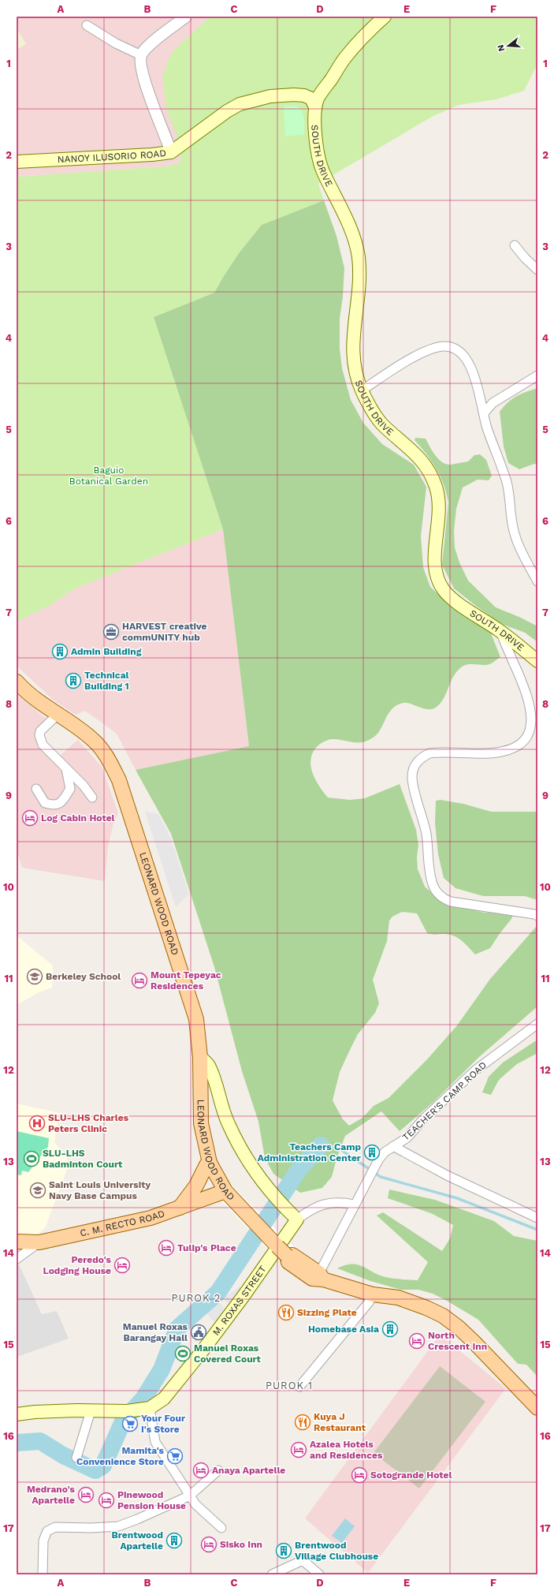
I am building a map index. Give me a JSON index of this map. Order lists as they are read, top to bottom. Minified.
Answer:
{"streets":{"main road":["NANOY ILUSORIO ROAD","SOUTH DRIVE","LEONARD WOOD ROAD","C. M. RECTO ROAD","M. ROXAS STREET"],"street":["TEACHER'S CAMP ROAD"]},"crossings":[["NANOY ILUSORIO ROAD","SOUTH DRIVE"],["LEONARD WOOD ROAD","TEACHER'S CAMP ROAD"],["LEONARD WOOD ROAD","C. M. RECTO ROAD"],["TEACHER'S CAMP ROAD","M. ROXAS STREET"]],"districts":["PUROK 2","PUROK 1"],"parks":["Baguio Botanical Garden"],"places":{"office":["HARVEST creative commUNITY hub"],"building":["Admin Building","Technical Building 1","Teachers Camp Administration Center","Homebase Asia","Brentwood Apartelle","Brentwood Village Clubhouse"],"hotel":["Log Cabin Hotel","Mount Tepeyac Residences","Tulip's Place","Peredo's Lodging House","North Crescent Inn","Azalea Hotels and Residences","Anaya Apartelle","Sotogrande Hotel","Medrano's Apartelle","Pinewood Pension House","Sisko Inn"],"school or university":["Berkeley School","Saint Louis University Navy Base Campus"],"hospital":["SLU-LHS Charles Peters Clinic"],"sports":["SLU-LHS Badminton Court","Manuel Roxas Covered Court"],"restaurant":["Sizzing Plate","Kuya J Restaurant"],"public building":["Manuel Roxas Barangay Hall"],"supermarket":["Your Four I's Store","Mamita's Convenience Store"]},"north":"left","grid":{"columns":["A","B","C","D","E","F"],"rows":["1","2","3","4","5","6","7","8","9","10","11","12","13","14","15","16","17"]}}
